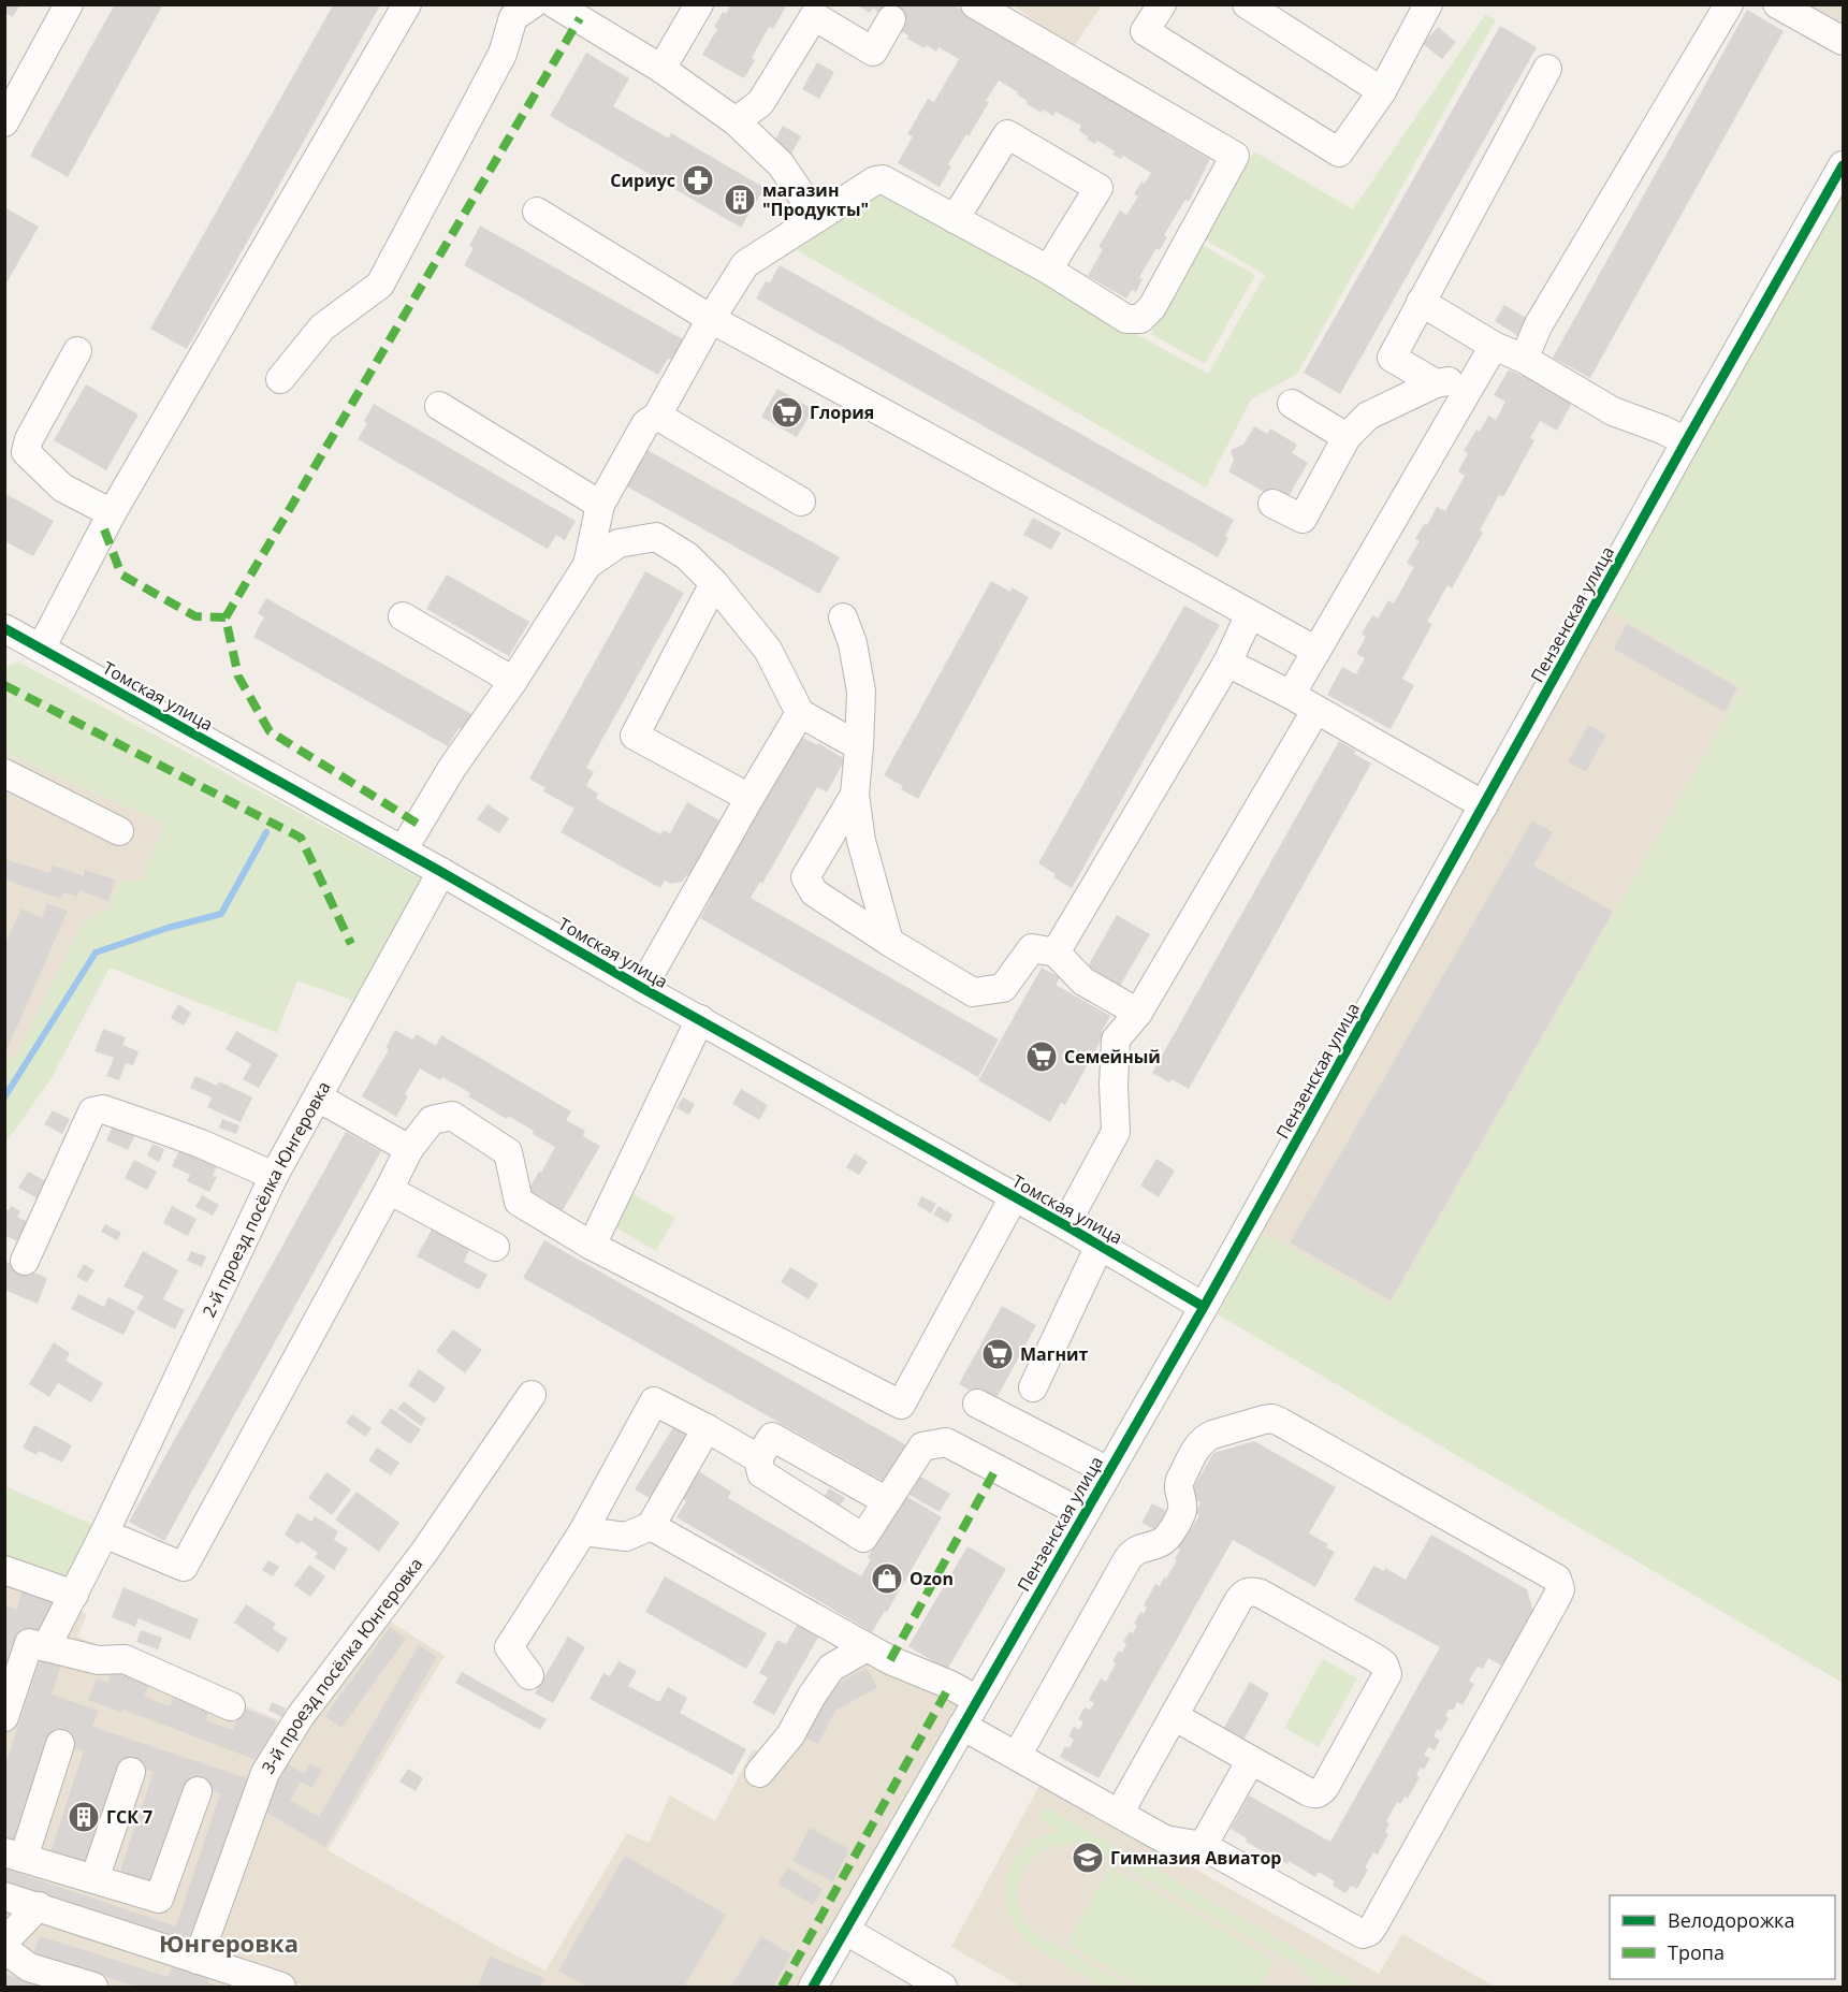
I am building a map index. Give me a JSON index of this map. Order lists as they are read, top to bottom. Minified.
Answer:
{"streets":{"street":["Пензенская улица","Томская улица","2-й проезд посёлка Юнгеровка","3-й проезд посёлка Юнгеровка"]},"crossings":[["Пензенская улица","Томская улица"],["Томская улица","2-й проезд посёлка Юнгеровка"]],"districts":["Юнгеровка"],"places":{"pharmacy":["Сириус"],"building":["магазин \"Продукты\"","ГСК 7"],"supermarket":["Глория","Семейный","Магнит"],"shop":["Ozon"],"school or university":["Гимназия Авиатор"]},"legend":["Велодорожка","Тропа"]}
